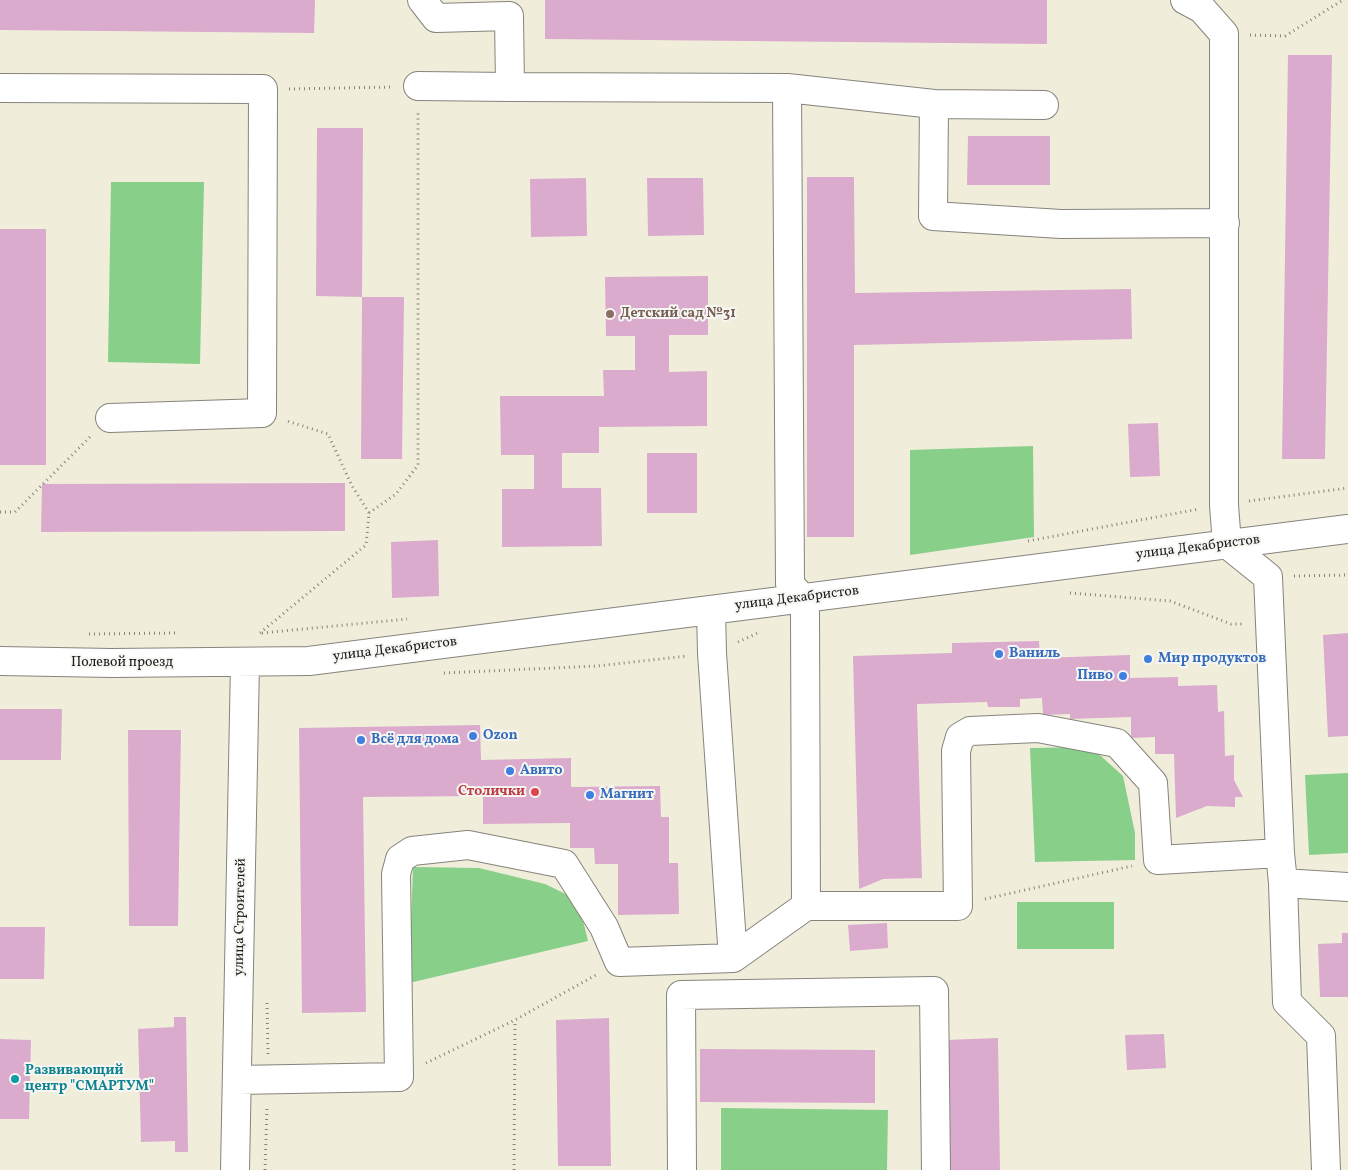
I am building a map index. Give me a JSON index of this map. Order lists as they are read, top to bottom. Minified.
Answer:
{"streets":{"street":["улица Декабристов","Полевой проезд","улица Строителей"]},"crossings":[["улица Декабристов","Полевой проезд"],["улица Декабристов","улица Строителей"],["Полевой проезд","улица Строителей"]],"places":["Детский сад №31","Ваниль","Мир продуктов","Пиво","Ozon","Всё для дома","Авито","Столички","Магнит","Развивающий центр \"СМАРТУМ\""]}
